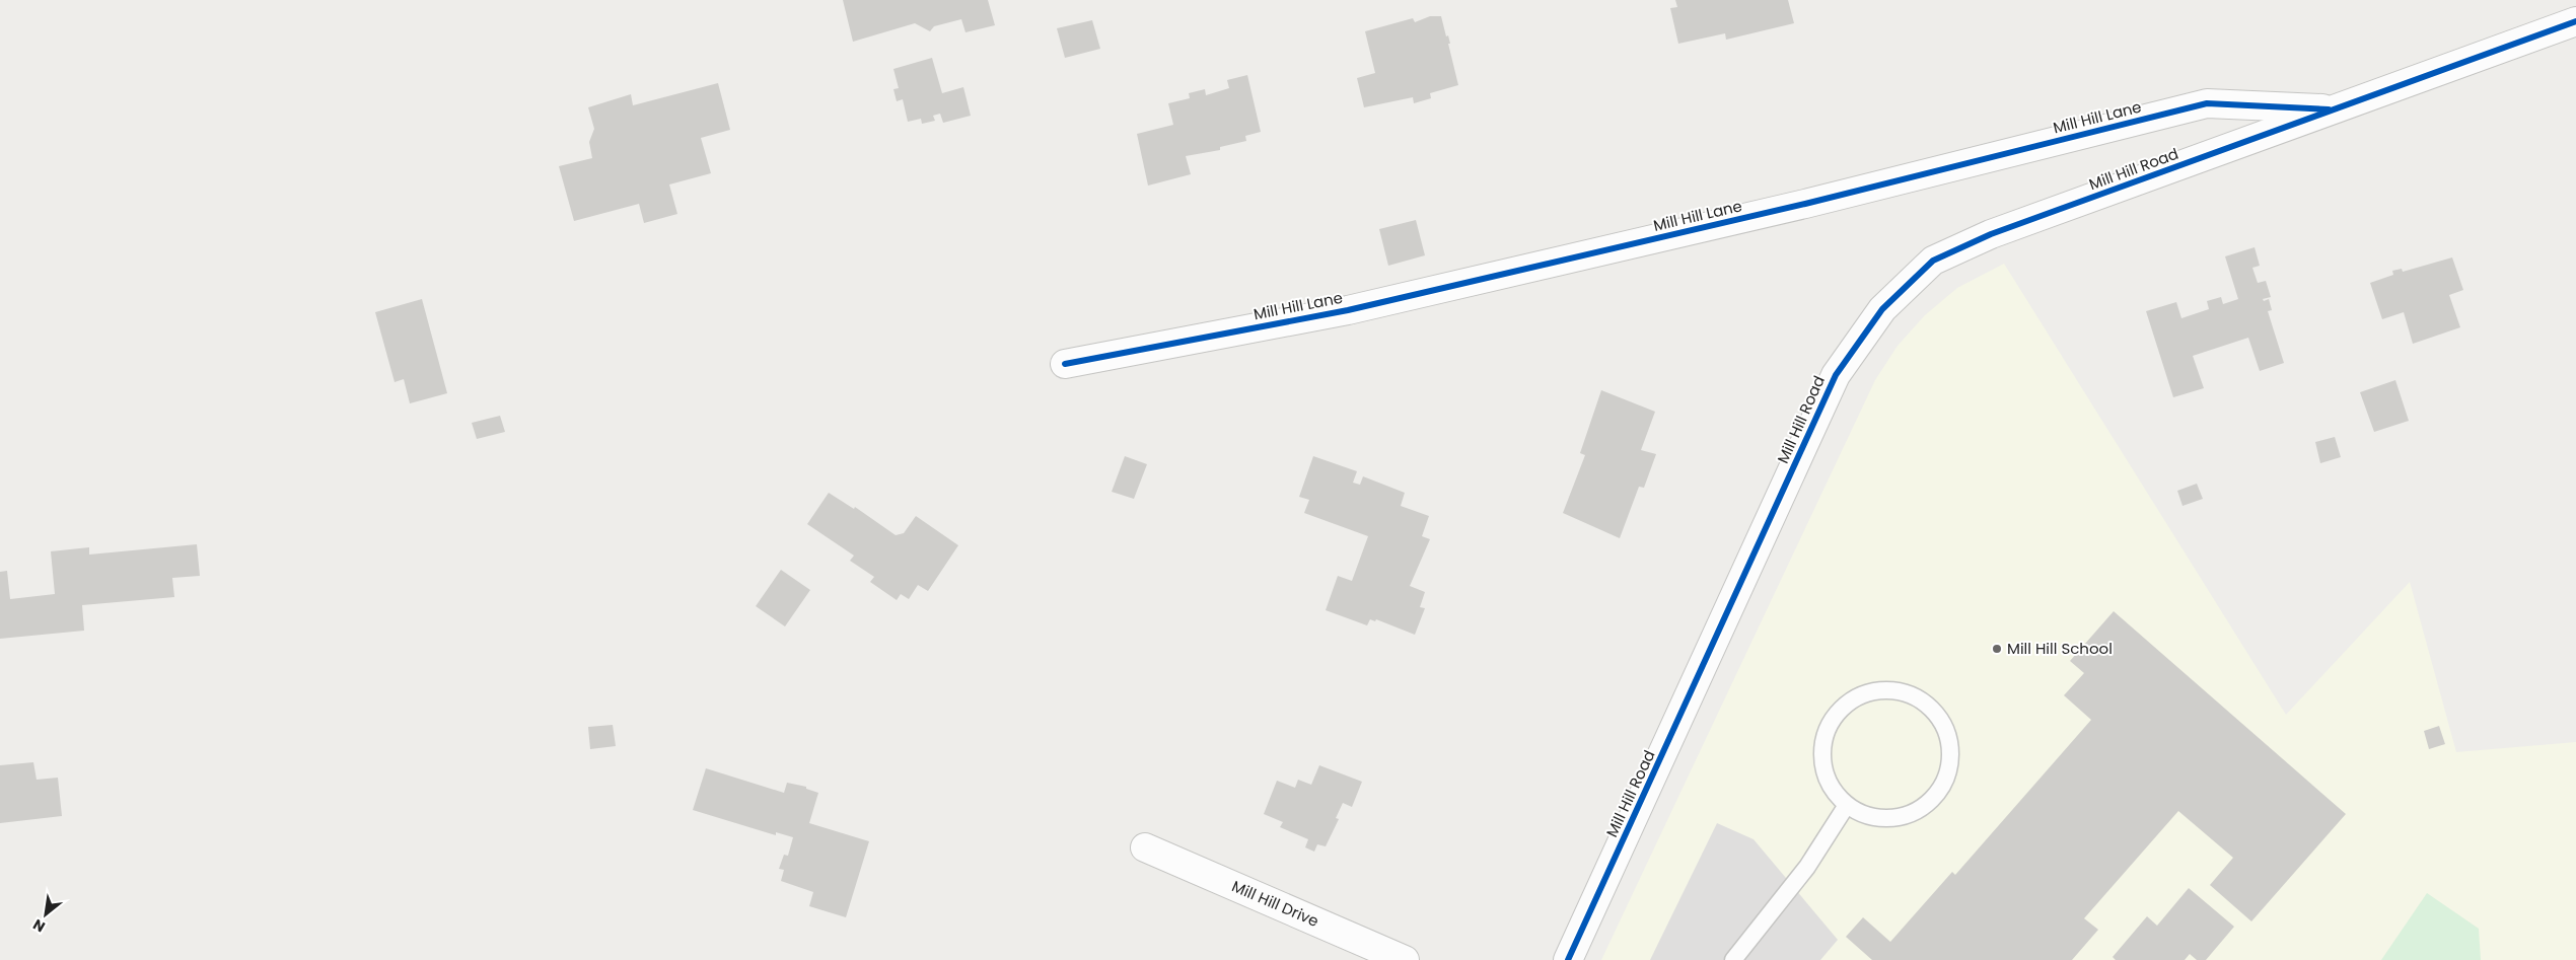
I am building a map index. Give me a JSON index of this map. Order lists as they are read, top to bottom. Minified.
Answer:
{"streets":{"street":["Mill Hill Lane","Mill Hill Road","Mill Hill Drive"]},"crossings":[["Mill Hill Lane","Mill Hill Road"]],"places":["Mill Hill School"],"north":"bottom left"}
